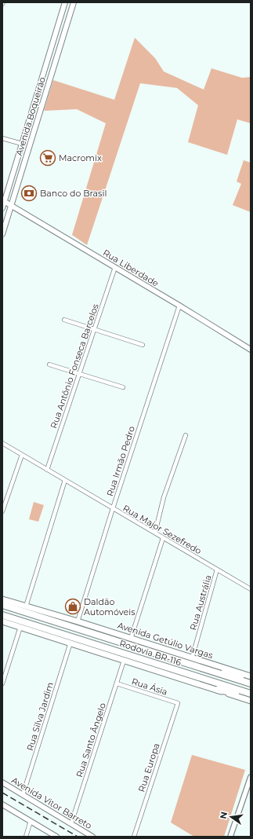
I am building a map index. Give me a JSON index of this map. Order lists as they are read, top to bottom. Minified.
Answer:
{"streets":{"highway":["Rodovia BR-116"],"main road":["Avenida Boqueirão","Rua Liberdade","Avenida Getúlio Vargas","Avenida Vitor Barreto"],"street":["Rua Antônio Fonseca Barcelos","Rua Irmão Pedro","Rua Major Sezefredo","Rua Austrália","Rua Ásia","Rua Silva Jardim","Rua Santo Ângelo","Rua Europa"]},"crossings":[["Avenida Boqueirão","Rua Liberdade"],["Rua Liberdade","Rua Antônio Fonseca Barcelos"],["Rua Liberdade","Rua Irmão Pedro"],["Rua Antônio Fonseca Barcelos","Rua Major Sezefredo"],["Rua Irmão Pedro","Rua Major Sezefredo"],["Rua Irmão Pedro","Avenida Getúlio Vargas"],["Rua Major Sezefredo","Rua Austrália"],["Rua Austrália","Avenida Getúlio Vargas"],["Rua Ásia","Rua Santo Ângelo"],["Rua Ásia","Rua Europa"],["Rua Silva Jardim","Avenida Vitor Barreto"],["Rua Santo Ângelo","Avenida Vitor Barreto"]],"places":{"supermarket":["Macromix"],"bank":["Banco do Brasil"],"shop":["Daldão Automóveis"]},"north":"left"}
